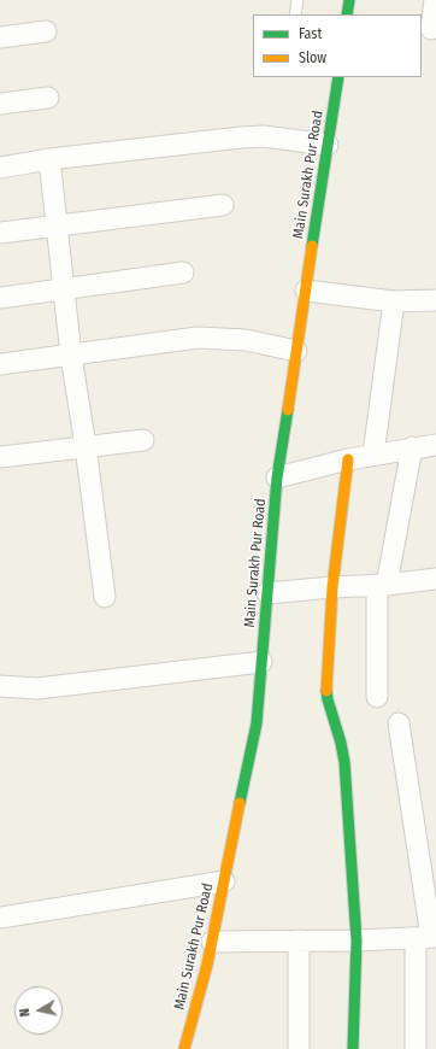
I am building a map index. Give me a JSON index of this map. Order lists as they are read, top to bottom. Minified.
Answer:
{"streets":{"street":["Main Surakh Pur Road"]},"legend":["Fast","Slow"],"north":"left"}
